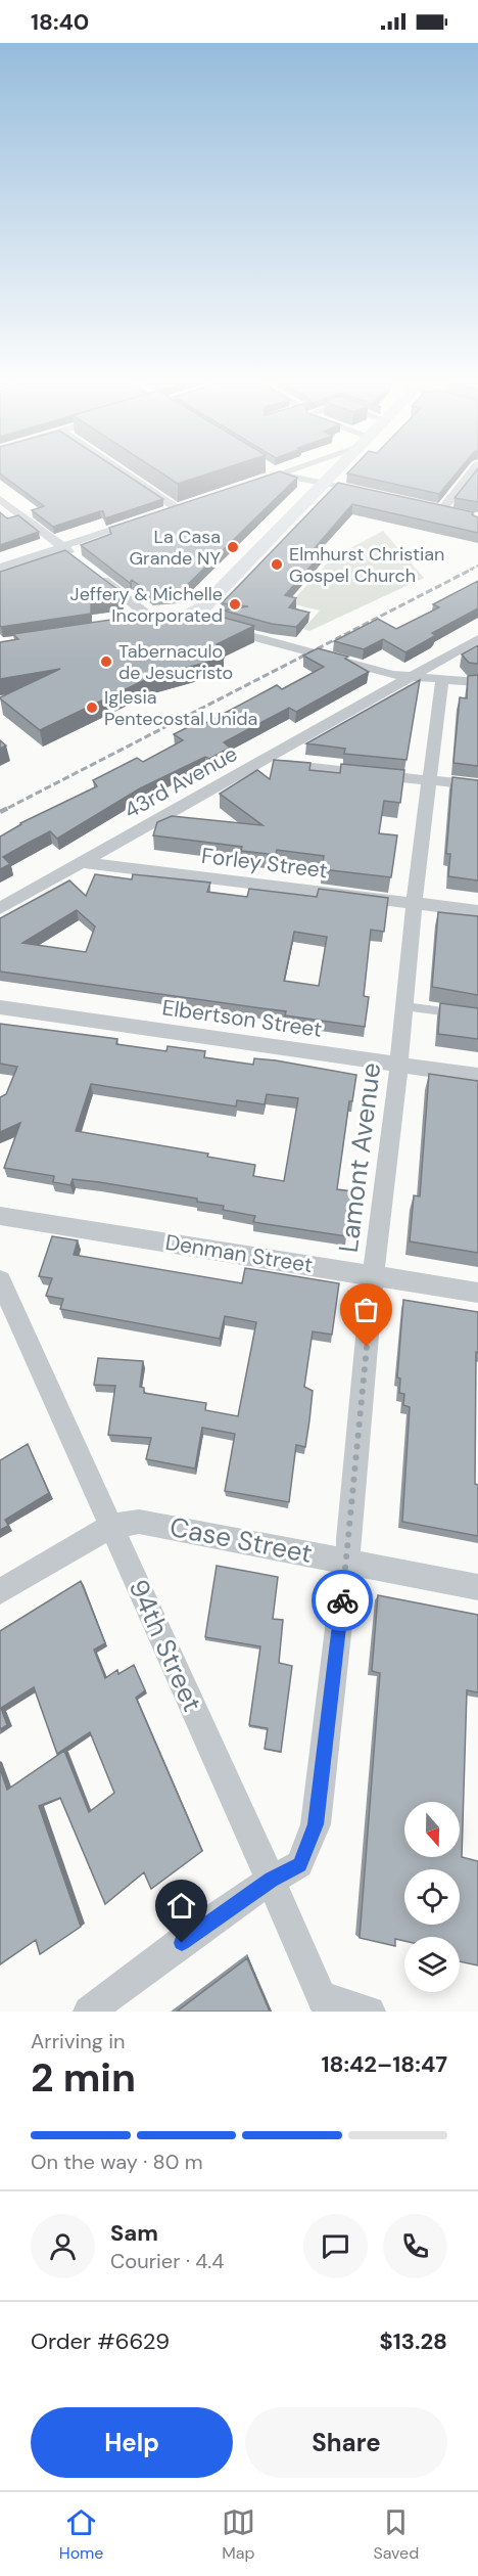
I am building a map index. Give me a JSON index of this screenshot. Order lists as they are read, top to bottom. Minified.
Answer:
{"streets":{"street":["43rd Avenue","Forley Street","Elbertson Street","Lamont Avenue","Denman Street","Case Street","94th Street"]},"crossings":[["43rd Avenue","Forley Street"],["Forley Street","Lamont Avenue"],["Elbertson Street","Lamont Avenue"],["Lamont Avenue","Denman Street"],["Lamont Avenue","Case Street"],["Lamont Avenue","94th Street"],["Case Street","94th Street"]],"places":["La Casa Grande NY","Elmhurst Christian Gospel Church","Jeffery & Michelle Incorporated","Tabernaculo de Jesucristo","Iglesia Pentecostal Unida"],"north":"bottom","page":{"status":"18:40","heading":["2 min","Arriving in","18:42–18:47"],"panel":["Sam","Courier · 4.4","Order #6629","$13.28"],"bar":"On the way · 80 m","buttons":["Help","Share"],"tabs":["Home","Map","Saved"]}}
